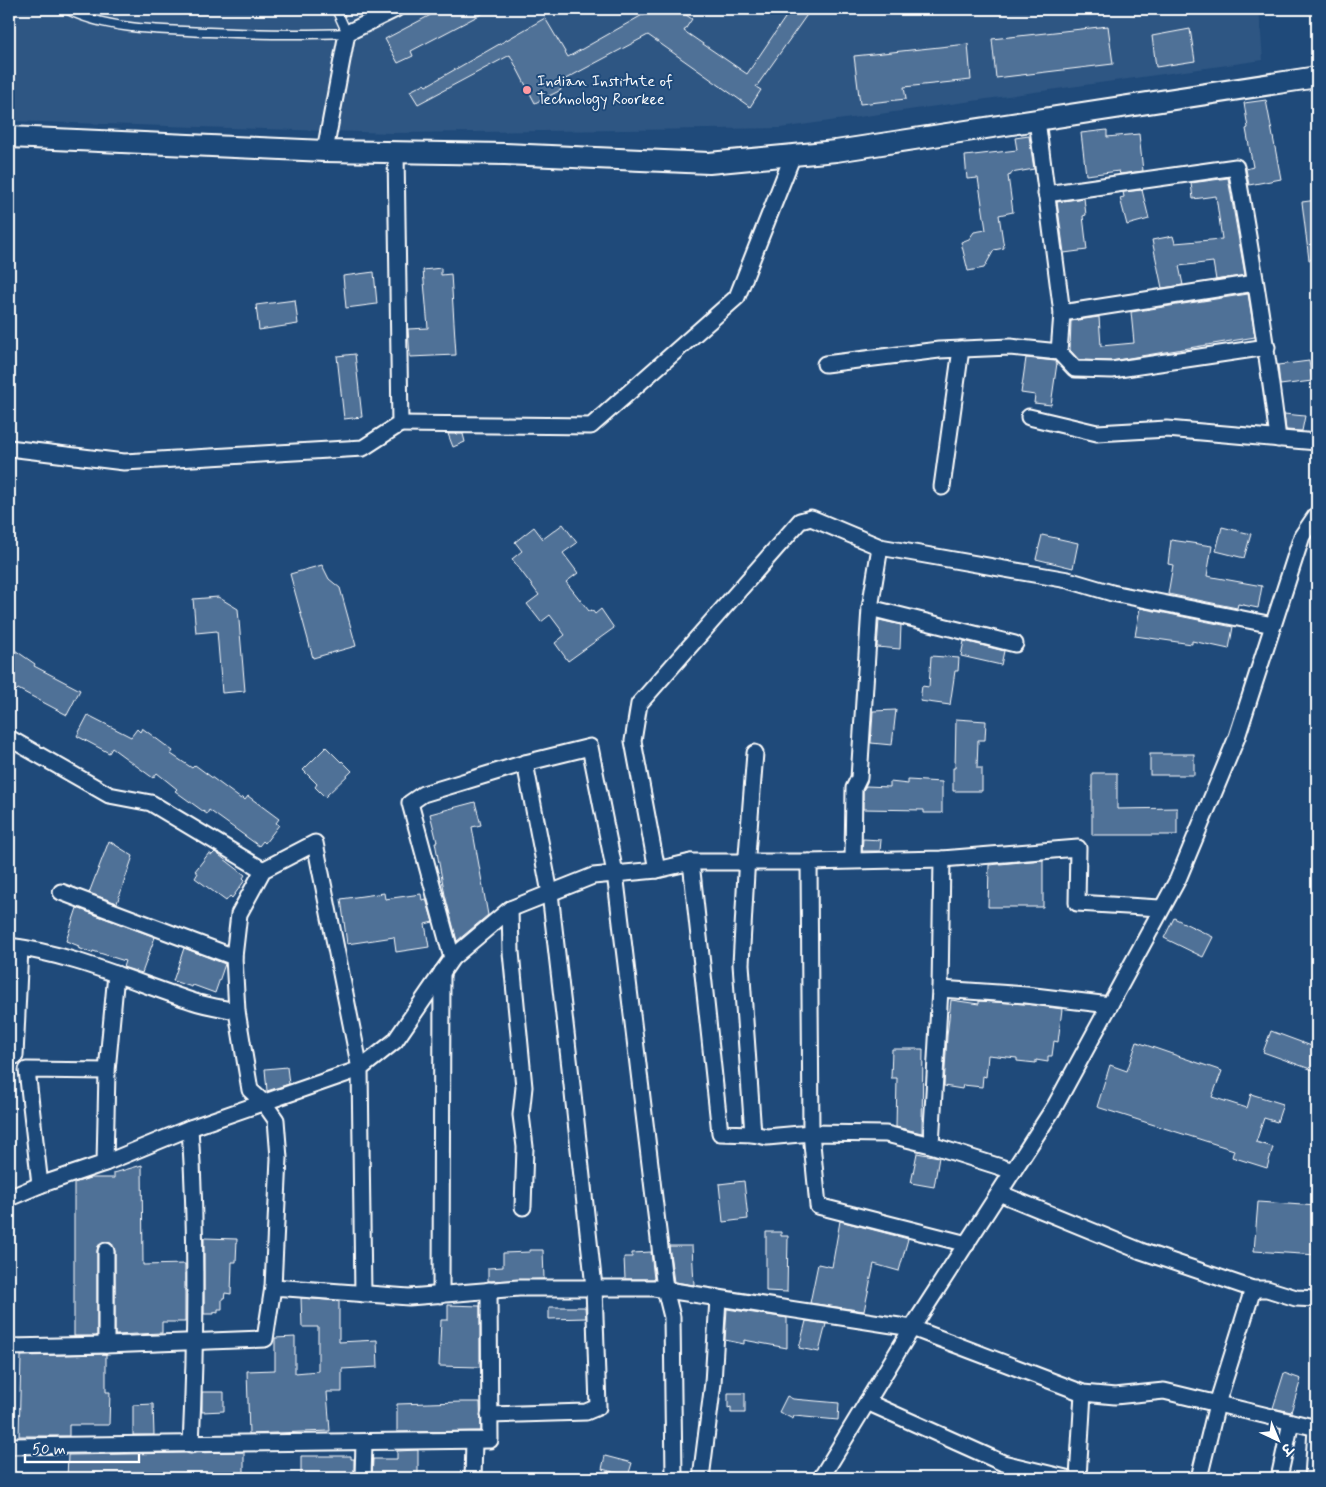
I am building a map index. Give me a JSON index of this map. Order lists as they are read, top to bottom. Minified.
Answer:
{"places":["Indian Institute of Technology Roorkee"],"scale_bar":"50 m","north":"bottom right"}
